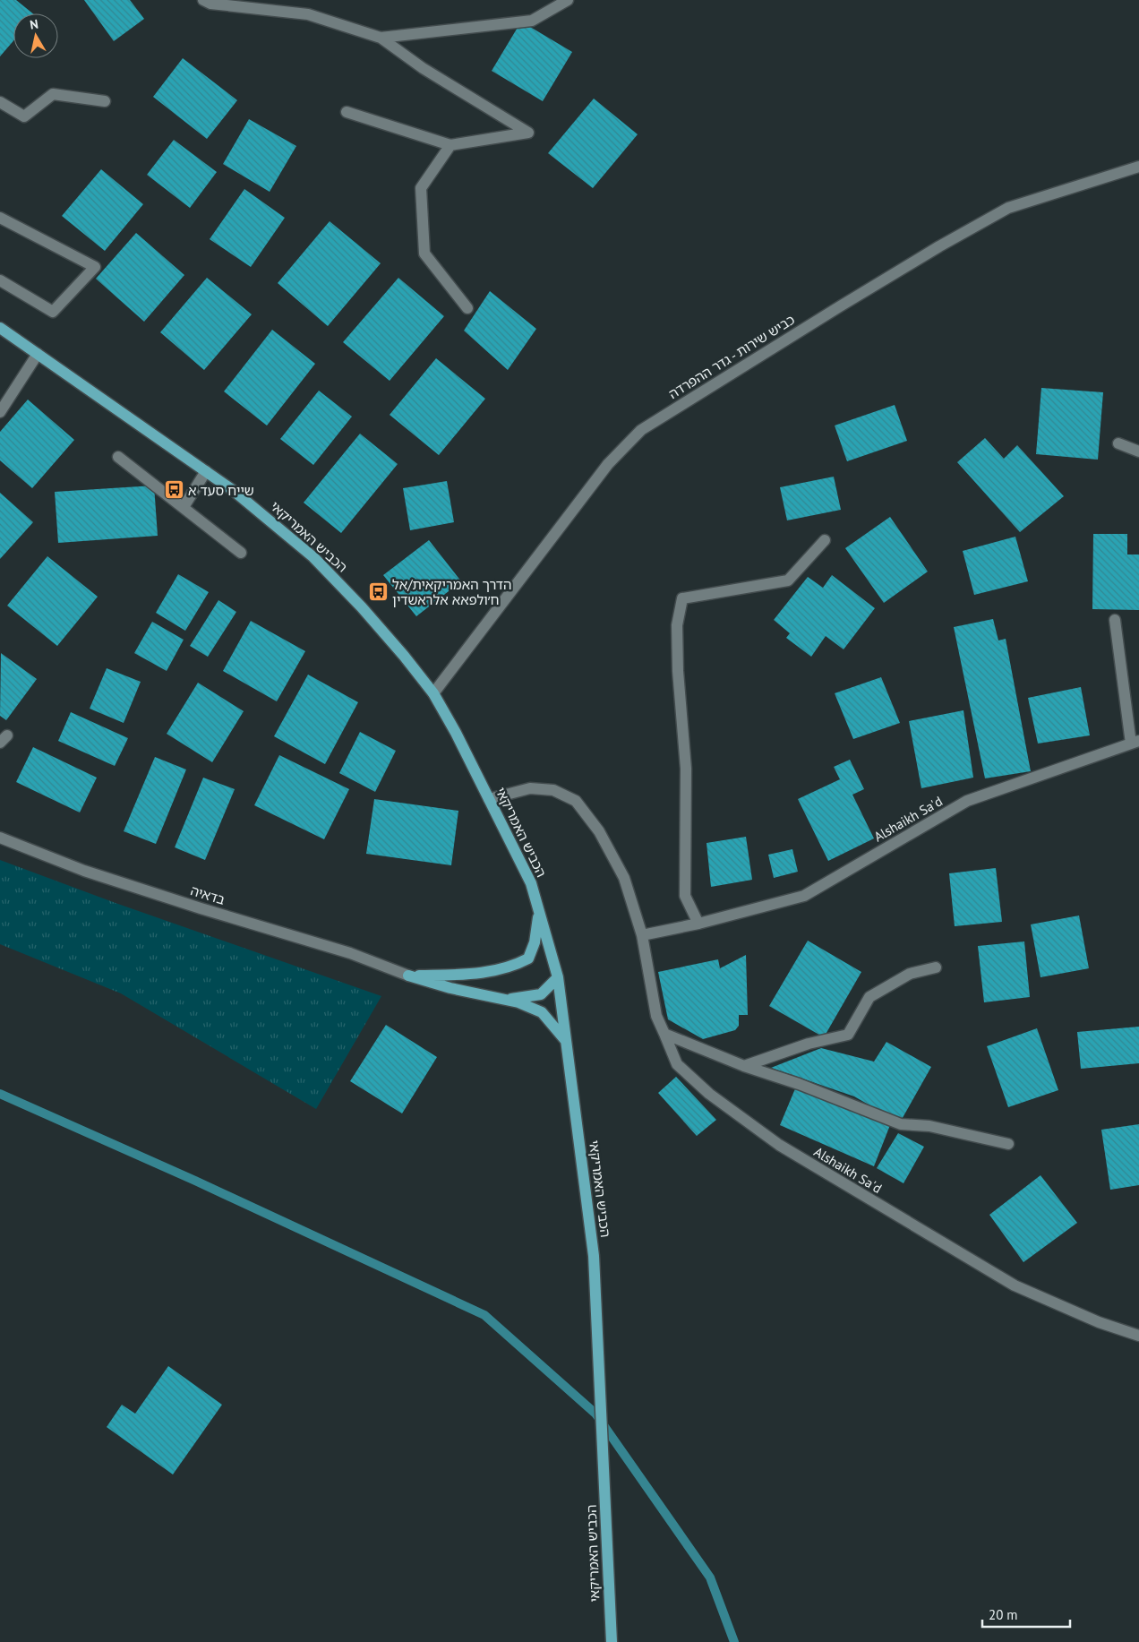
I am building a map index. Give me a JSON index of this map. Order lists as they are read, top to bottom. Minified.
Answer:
{"streets":{"main road":["הכביש האמריקאי"],"street":["כביש שירות - גדר ההפרדה","Alshaikh Sa'd","בדאיה"]},"crossings":[["כביש שירות - גדר ההפרדה","הכביש האמריקאי"],["הכביש האמריקאי","Alshaikh Sa'd"]],"places":{"bus stop":["שייח סעד א","הדרך האמריקאית/אל ח׳ולפאא אלראשדין"]},"scale_bar":"20 m","north":"top"}
